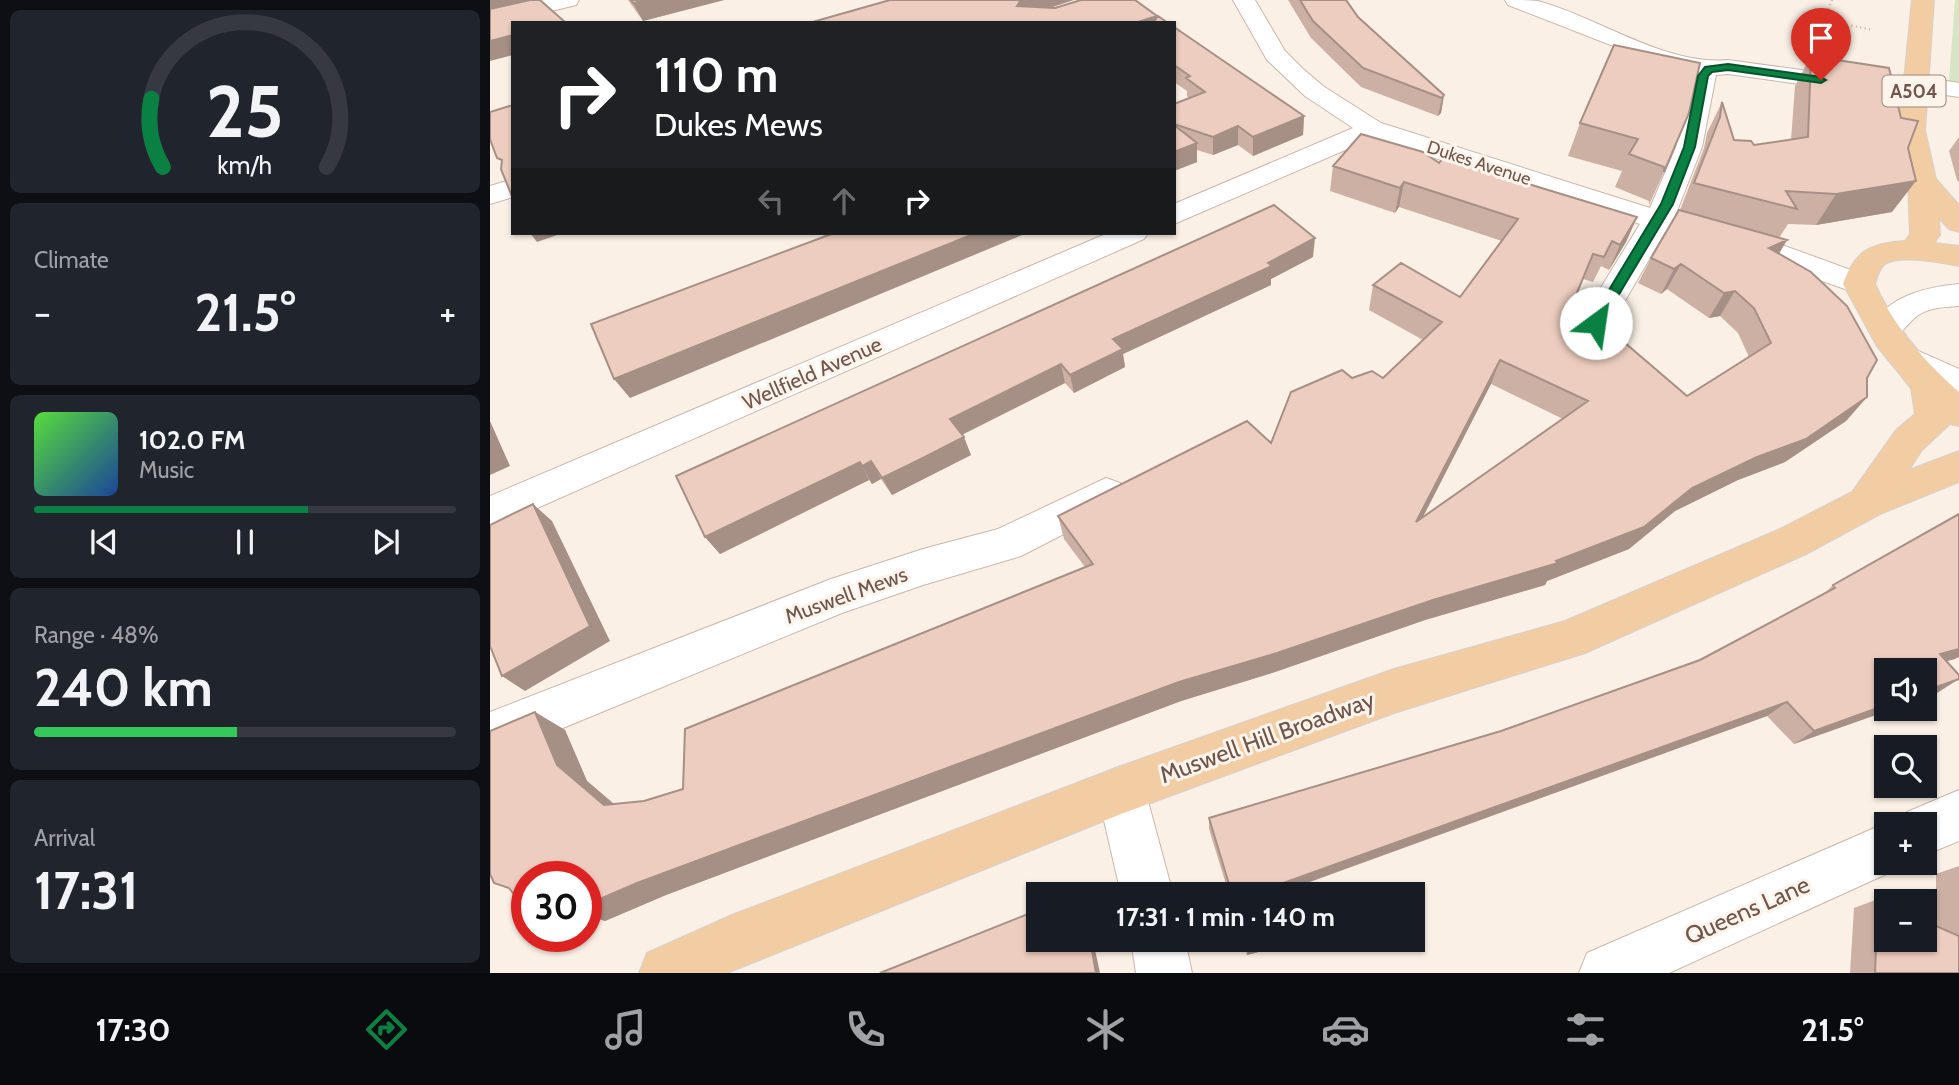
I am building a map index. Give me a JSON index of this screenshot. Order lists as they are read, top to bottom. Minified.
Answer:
{"streets":{"main road":["A504","Muswell Hill Broadway"],"street":["Dukes Avenue","Wellfield Avenue","Muswell Mews","Queens Lane"]},"page":{"turn":["110 m","Dukes Mews"],"tile":["Climate",["Range · 48%","240 km"],["Arrival","17:31"]],"heat":["−","21.5°","+"],"song":["102.0 FM","Music"],"map_buttons":["+","−"],"limit":"30","trip":"17:31 · 1 min · 140 m","tabs":["17:30","21.5°"],"gauge":["25","km/h"]}}
